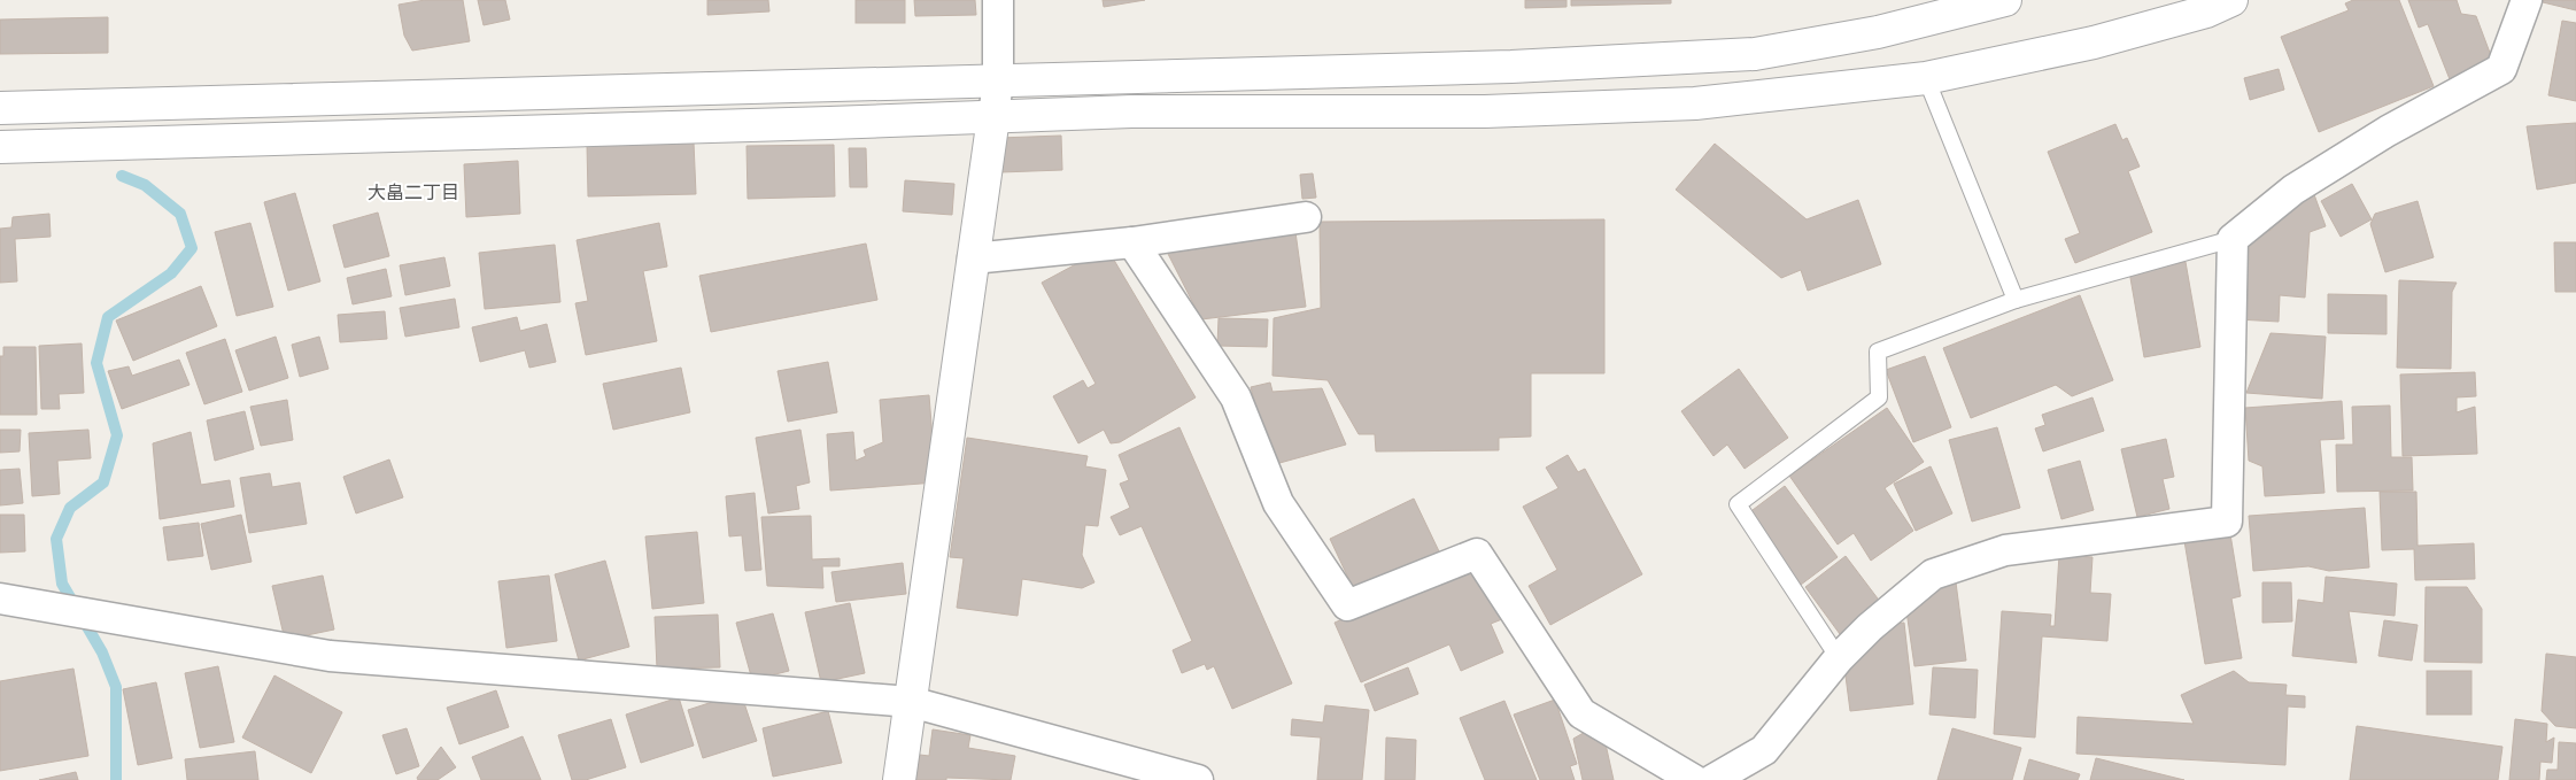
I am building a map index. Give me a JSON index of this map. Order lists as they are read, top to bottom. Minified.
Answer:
{"districts":["大畠二丁目"]}
